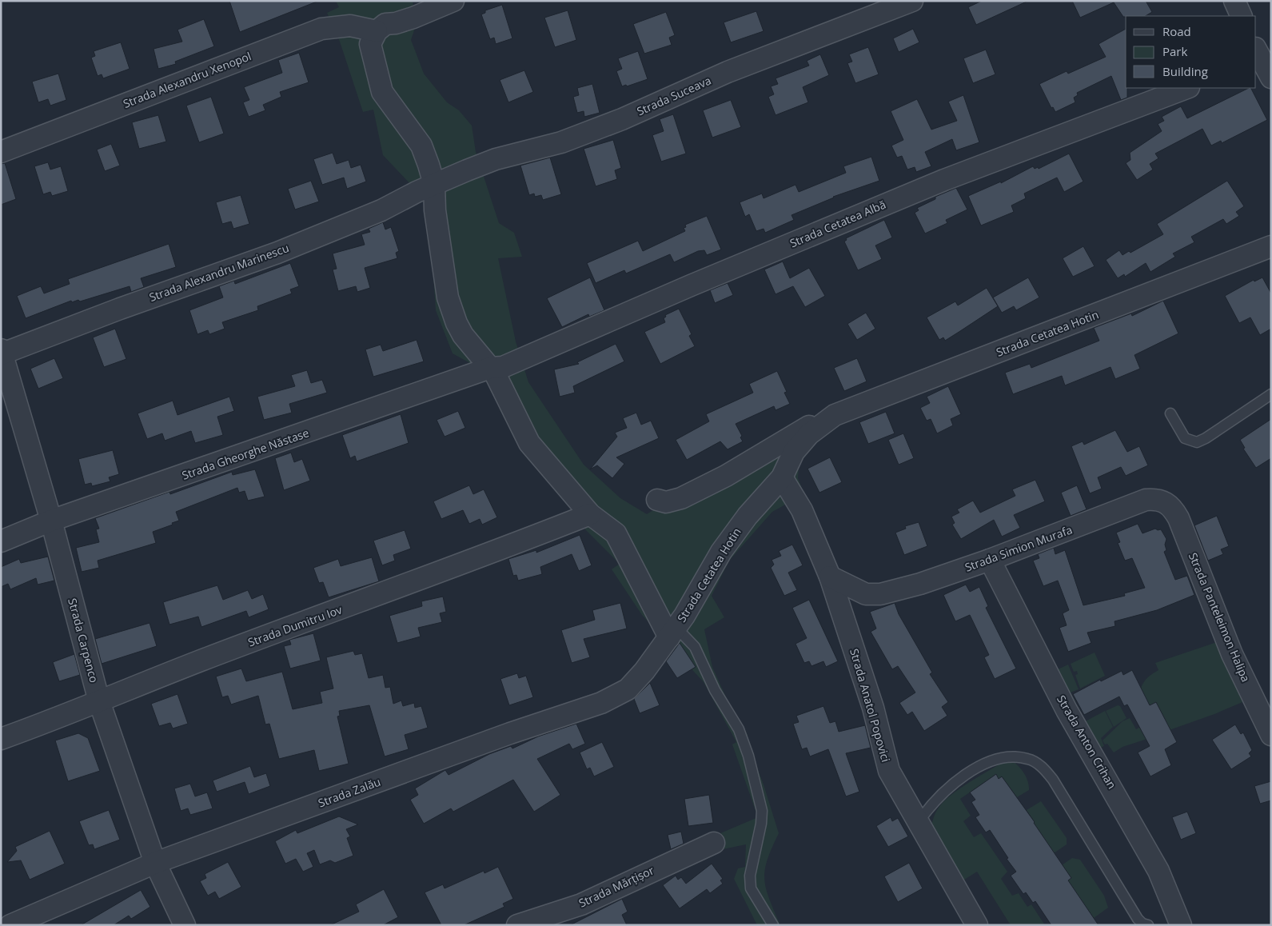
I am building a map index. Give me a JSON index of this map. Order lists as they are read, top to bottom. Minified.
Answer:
{"streets":{"street":["Strada Alexandru Xenopol","Strada Suceava","Strada Cetatea Albă","Strada Alexandru Marinescu","Strada Cetatea Hotin","Strada Gheorghe Năstase","Strada Simion Murafa","Strada Panteleimon Halipa","Strada Dumitru Iov","Strada Carpenco","Strada Anatol Popovici","Strada Anton Crihan","Strada Zalău","Strada Mărțișor"]},"crossings":[["Strada Suceava","Strada Alexandru Marinescu"],["Strada Cetatea Albă","Strada Gheorghe Năstase"],["Strada Alexandru Marinescu","Strada Carpenco"],["Strada Cetatea Hotin","Strada Anatol Popovici"],["Strada Cetatea Hotin","Strada Zalău"],["Strada Gheorghe Năstase","Strada Carpenco"],["Strada Simion Murafa","Strada Panteleimon Halipa"],["Strada Simion Murafa","Strada Anatol Popovici"],["Strada Simion Murafa","Strada Anton Crihan"],["Strada Dumitru Iov","Strada Carpenco"],["Strada Carpenco","Strada Zalău"]],"legend":["Road","Park","Building"]}
